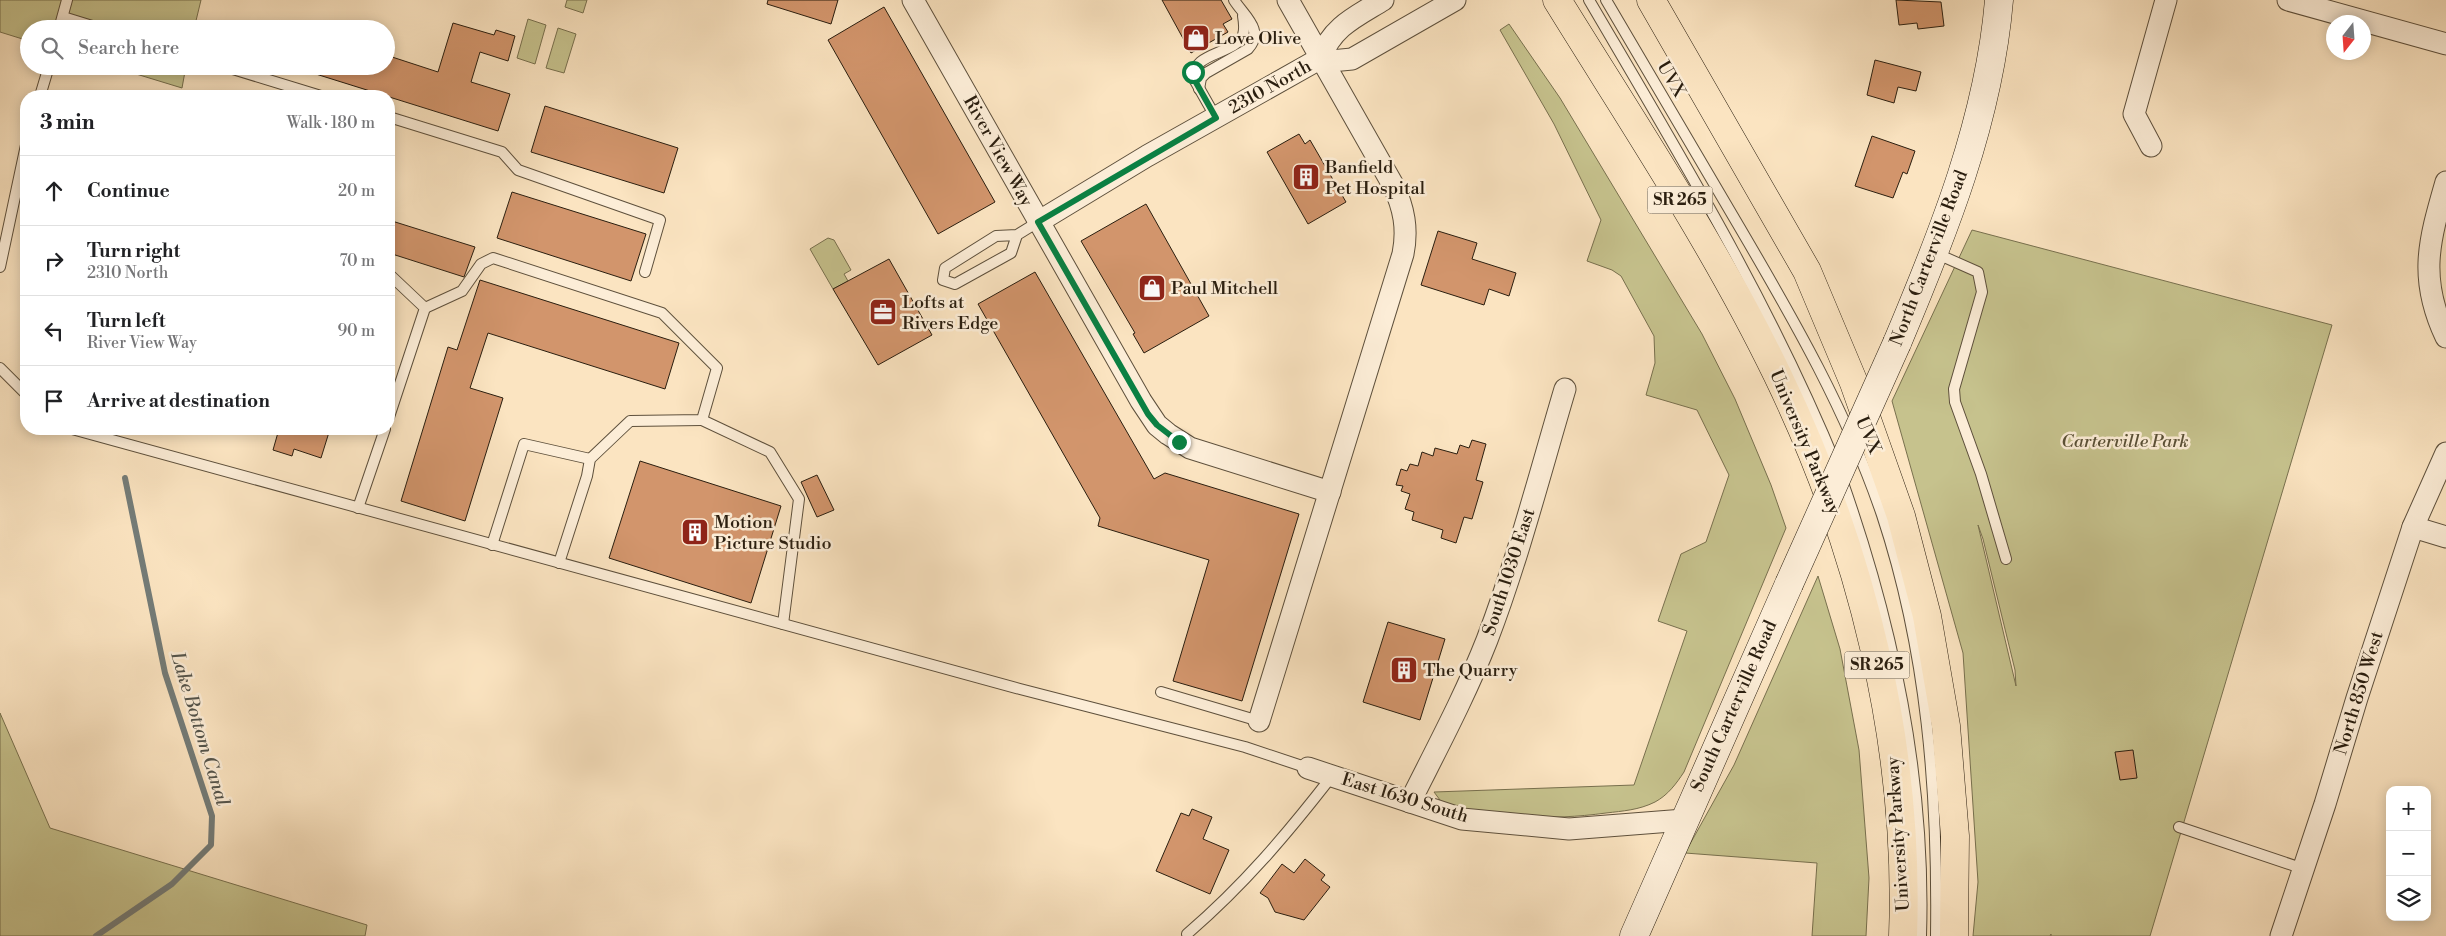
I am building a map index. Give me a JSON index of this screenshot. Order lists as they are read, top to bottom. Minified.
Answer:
{"streets":{"main road":["SR 265","University Parkway"],"street":["2310 North","River View Way","North Carterville Road","South 1030 East","North 850 West","South Carterville Road","East 1630 South"],"lane":["UVX"]},"crossings":[["2310 North","River View Way"],["North Carterville Road","South Carterville Road"],["South 1030 East","East 1630 South"],["South Carterville Road","East 1630 South"]],"water":["Lake Bottom Canal"],"parks":["Carterville Park"],"places":{"shop":["Love Olive","Paul Mitchell"],"building":["Banfield Pet Hospital","Motion Picture Studio","The Quarry"],"office":["Lofts at Rivers Edge"]},"north":"bottom","page":{"search":"Search here","heading":["3 min","Walk · 180 m"],"list":[["Continue","20 m"],["Turn right","2310 North","70 m"],["Turn left","River View Way","90 m"],"Arrive at destination"],"map_buttons":["+","−"]}}
